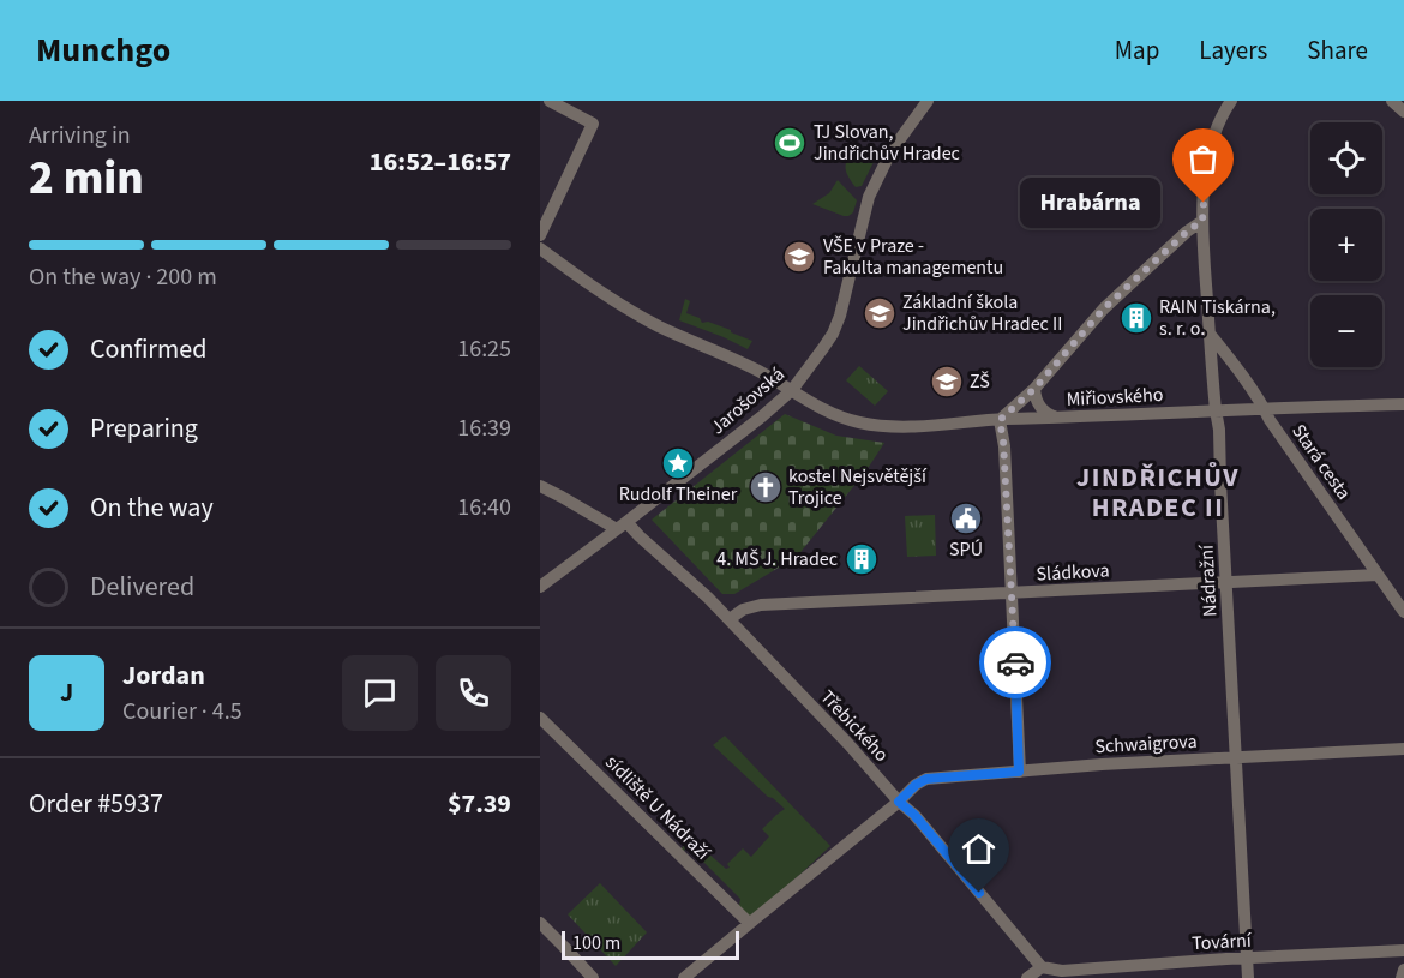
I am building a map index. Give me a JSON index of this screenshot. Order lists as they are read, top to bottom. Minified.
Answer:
{"streets":{"street":["Miřiovského","Jarošovská","Stará cesta","Sládkova","Nádražní","Třebického","Schwaigrova","sídliště U Nádraží","Tovární"]},"crossings":[["Miřiovského","Jarošovská"],["Miřiovského","Stará cesta"],["Miřiovského","Nádražní"],["Jarošovská","Třebického"],["Stará cesta","Sládkova"],["Stará cesta","Nádražní"],["Sládkova","Nádražní"],["Sládkova","Třebického"],["Nádražní","Schwaigrova"],["Nádražní","Tovární"],["Třebického","Schwaigrova"],["Třebického","Tovární"]],"districts":["JINDŘICHŮV HRADEC II"],"places":{"sports":["TJ Slovan, Jindřichův Hradec"],"other":["Hrabárna"],"school or university":["VŠE v Praze - Fakulta managementu","Základní škola Jindřichův Hradec II","ZŠ"],"building":["RAIN Tiskárna, s. r. o.","4. MŠ J. Hradec"],"place":["Rudolf Theiner"],"church":["kostel Nejsvětější Trojice"],"public building":["SPÚ"]},"scale_bar":"100 m","page":{"header":"Munchgo","nav":["Map","Layers","Share"],"heading":["2 min","Arriving in","16:52–16:57"],"panel":["Jordan","Courier · 4.5","Order #5937","$7.39"],"map_buttons":["+","−"],"bubble":"Hrabárna","bar":"On the way · 200 m","list":[["Confirmed","16:25"],["Preparing","16:39"],["On the way","16:40"],"Delivered"],"round":"J","scale":"100 m"}}
